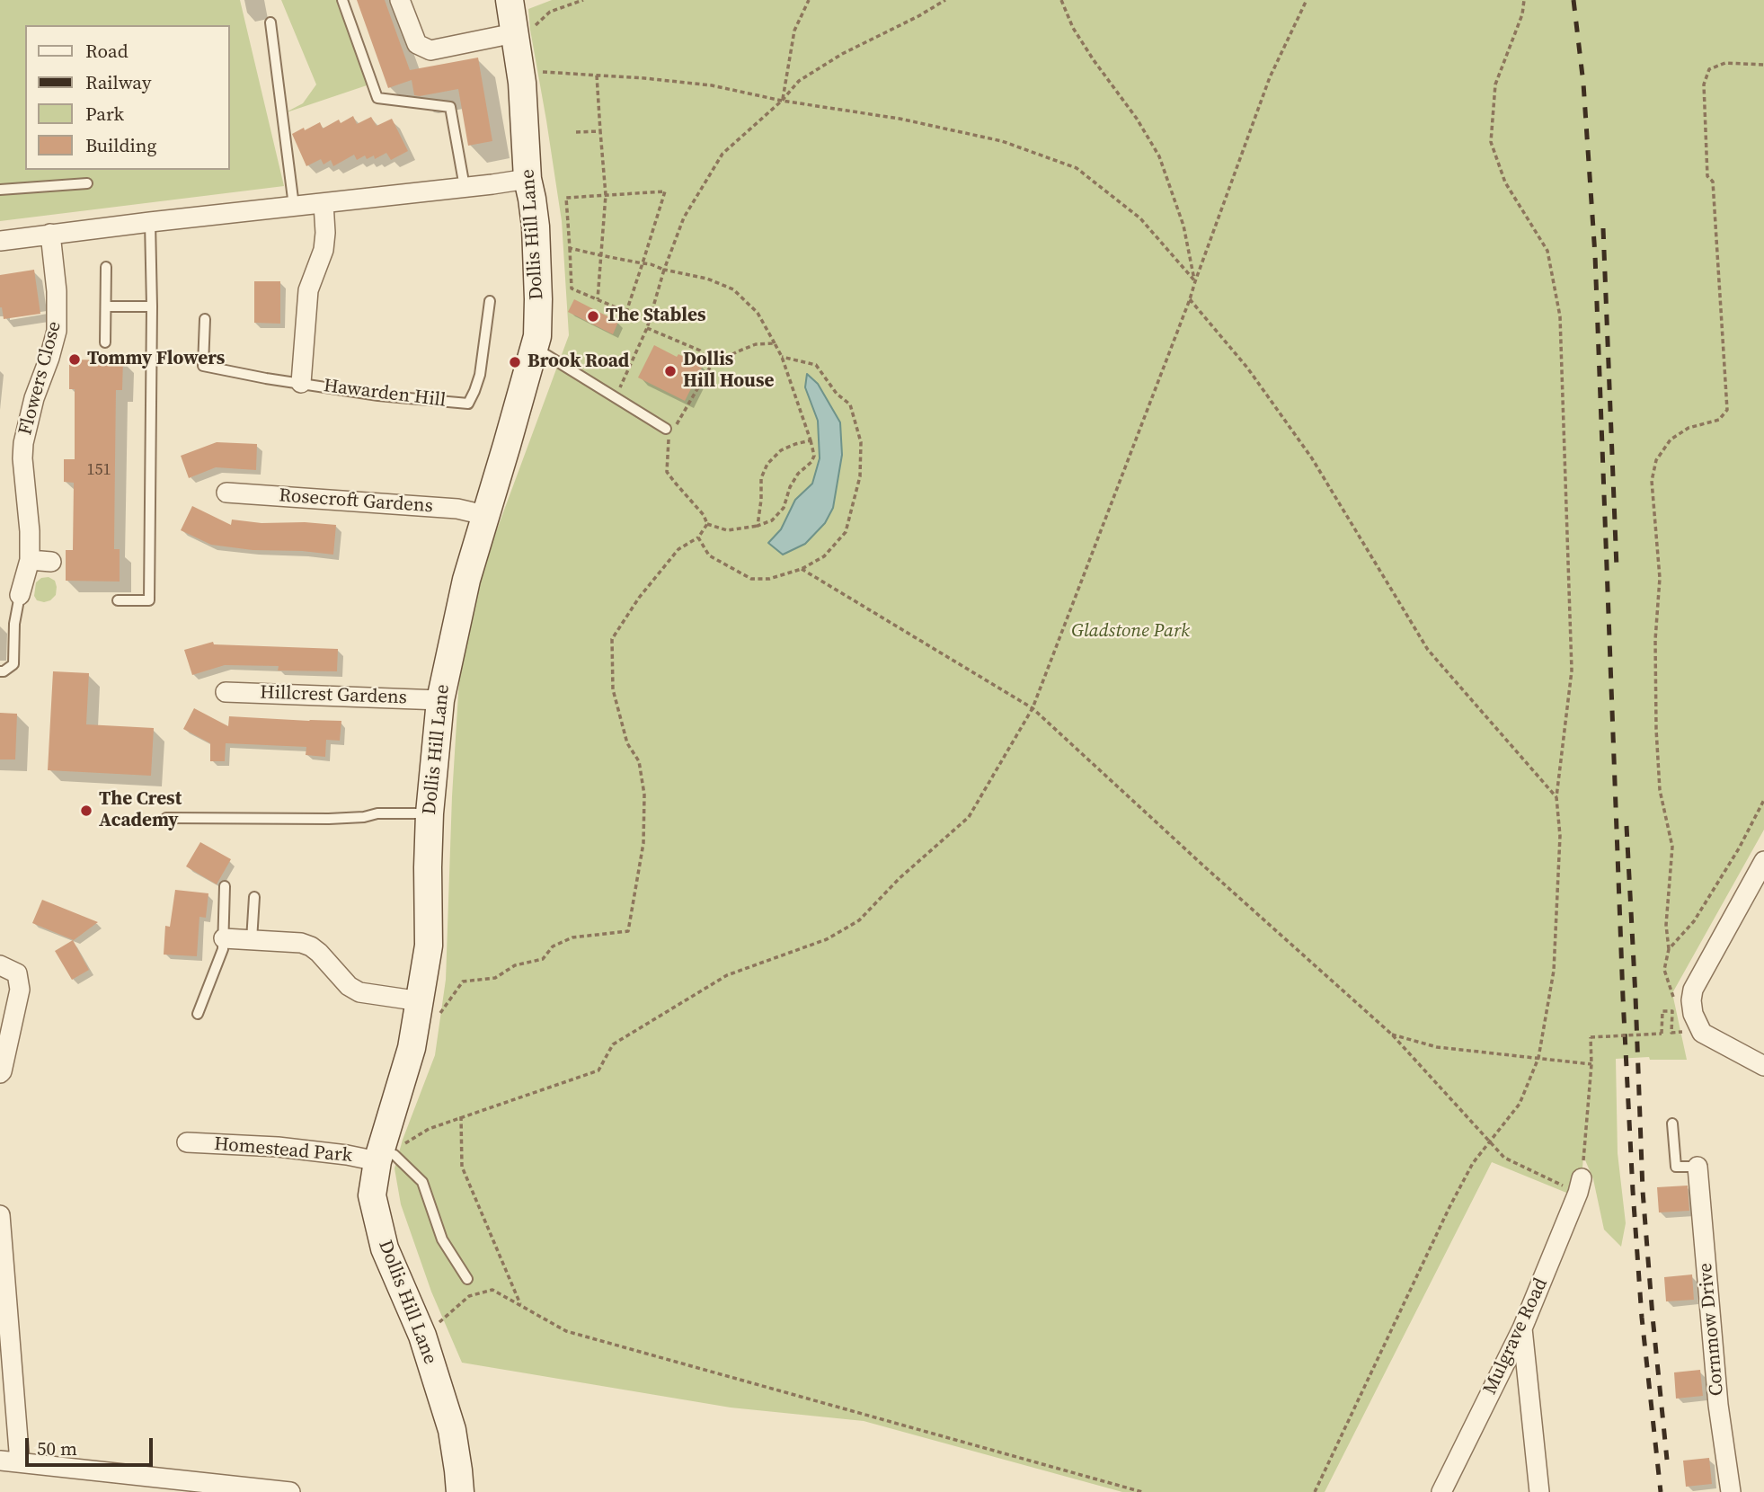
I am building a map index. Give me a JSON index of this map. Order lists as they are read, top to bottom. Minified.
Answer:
{"streets":{"street":["Dollis Hill Lane","Flowers Close","Hawarden Hill","Rosecroft Gardens","Hillcrest Gardens","Homestead Park","Cornmow Drive","Mulgrave Road"]},"crossings":[["Dollis Hill Lane","Rosecroft Gardens"],["Dollis Hill Lane","Hillcrest Gardens"],["Dollis Hill Lane","Homestead Park"]],"parks":["Gladstone Park"],"places":["The Stables","Tommy Flowers","Brook Road","Dollis Hill House","The Crest Academy"],"house_numbers":["151"],"legend":["Road","Railway","Park","Building"],"scale_bar":"50 m"}
